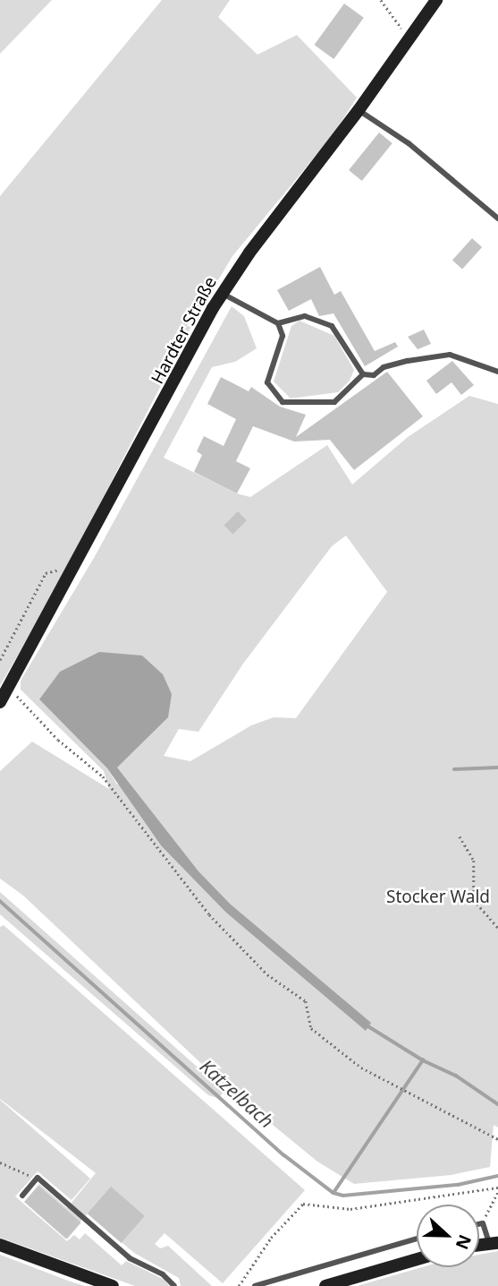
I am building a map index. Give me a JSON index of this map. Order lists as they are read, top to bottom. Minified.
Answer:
{"streets":{"street":["Hardter Straße"]},"water":["Katzelbach"],"parks":["Stocker Wald"],"north":"right"}
